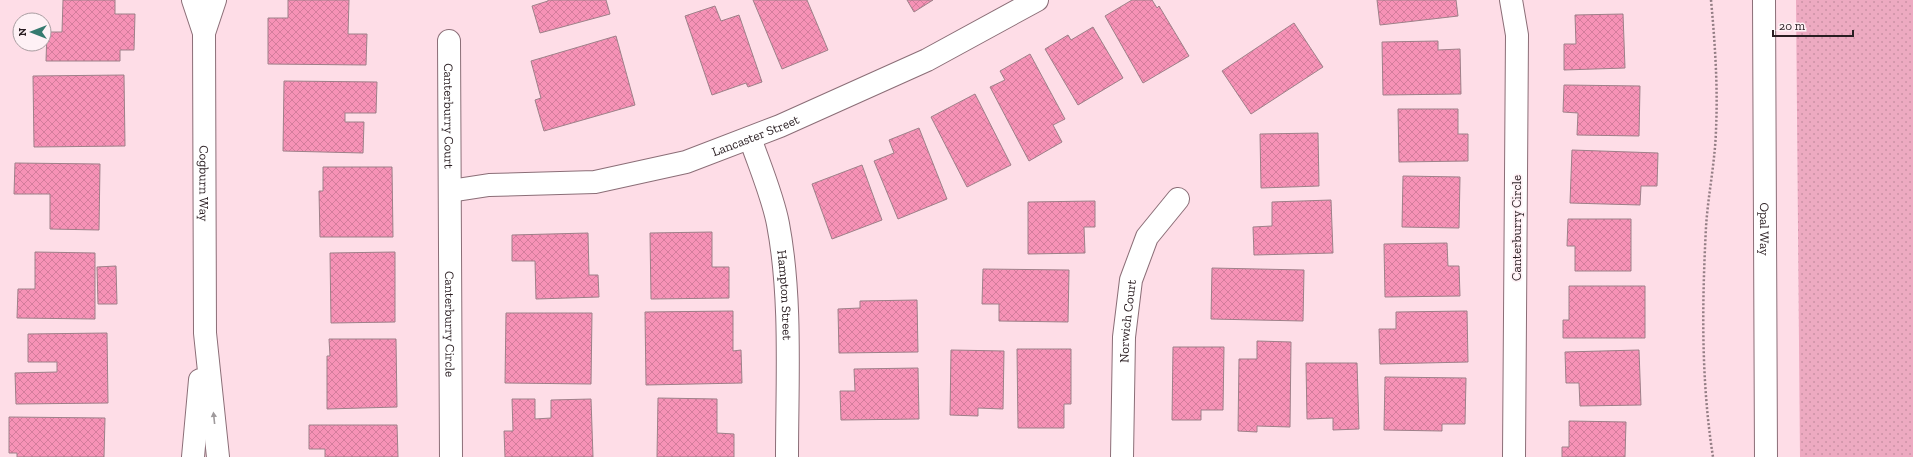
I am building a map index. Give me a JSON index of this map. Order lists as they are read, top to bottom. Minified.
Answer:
{"streets":{"street":["Canterburry Court","Lancaster Street","Cogburn Way","Canterburry Circle","Opal Way","Hampton Street","Norwich Court"]},"crossings":[["Canterburry Court","Lancaster Street"],["Canterburry Court","Canterburry Circle"],["Lancaster Street","Canterburry Circle"],["Lancaster Street","Hampton Street"]],"scale_bar":"20 m","north":"left"}
